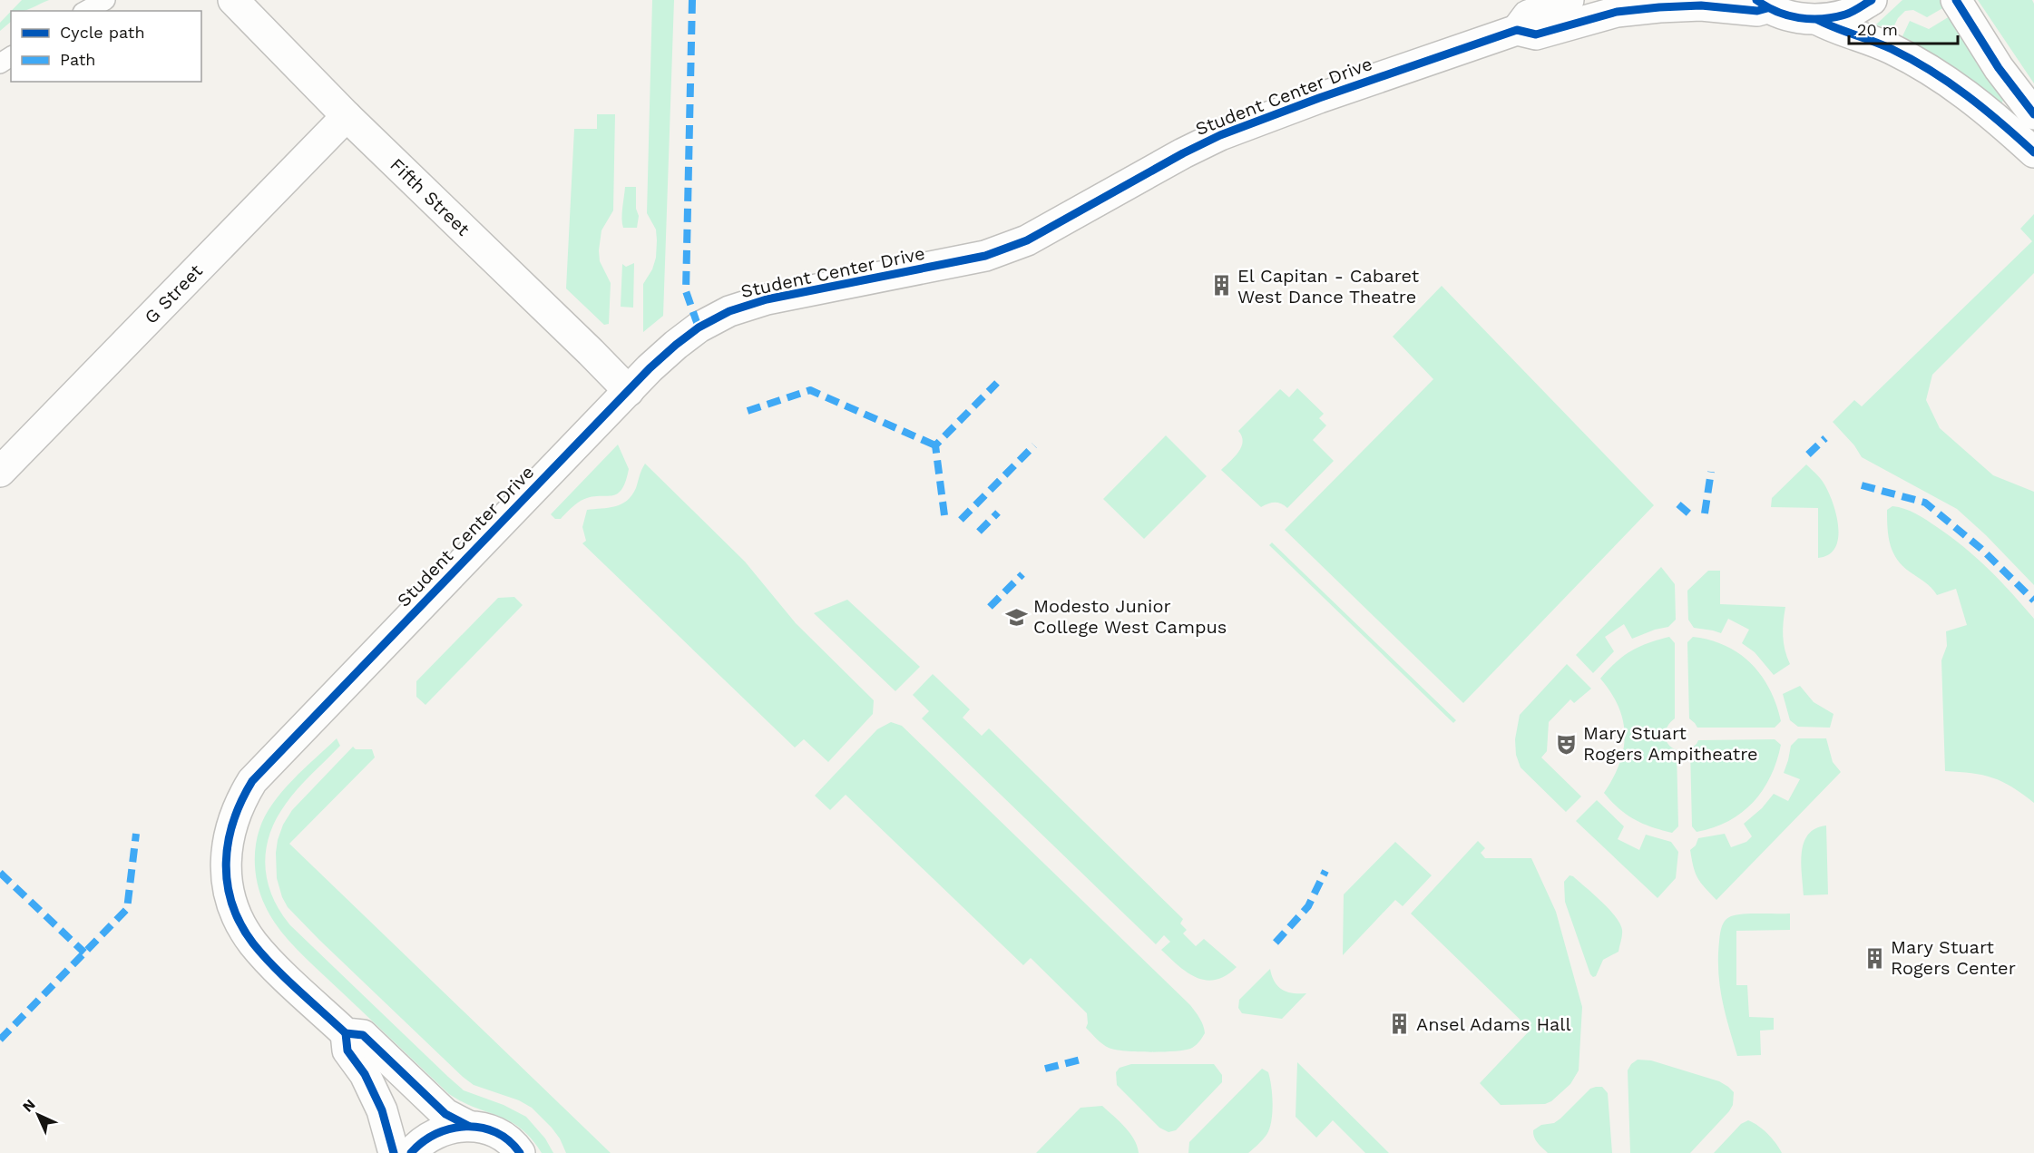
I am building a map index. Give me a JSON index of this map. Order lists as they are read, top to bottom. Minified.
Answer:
{"streets":{"street":["Student Center Drive","Fifth Street","G Street"]},"crossings":[["Student Center Drive","Fifth Street"],["Fifth Street","G Street"]],"places":{"building":["El Capitan - Cabaret West Dance Theatre","Mary Stuart Rogers Center","Ansel Adams Hall"],"school or university":["Modesto Junior College West Campus"],"theatre":["Mary Stuart Rogers Ampitheatre"]},"legend":["Cycle path","Path"],"scale_bar":"20 m","north":"top left"}
